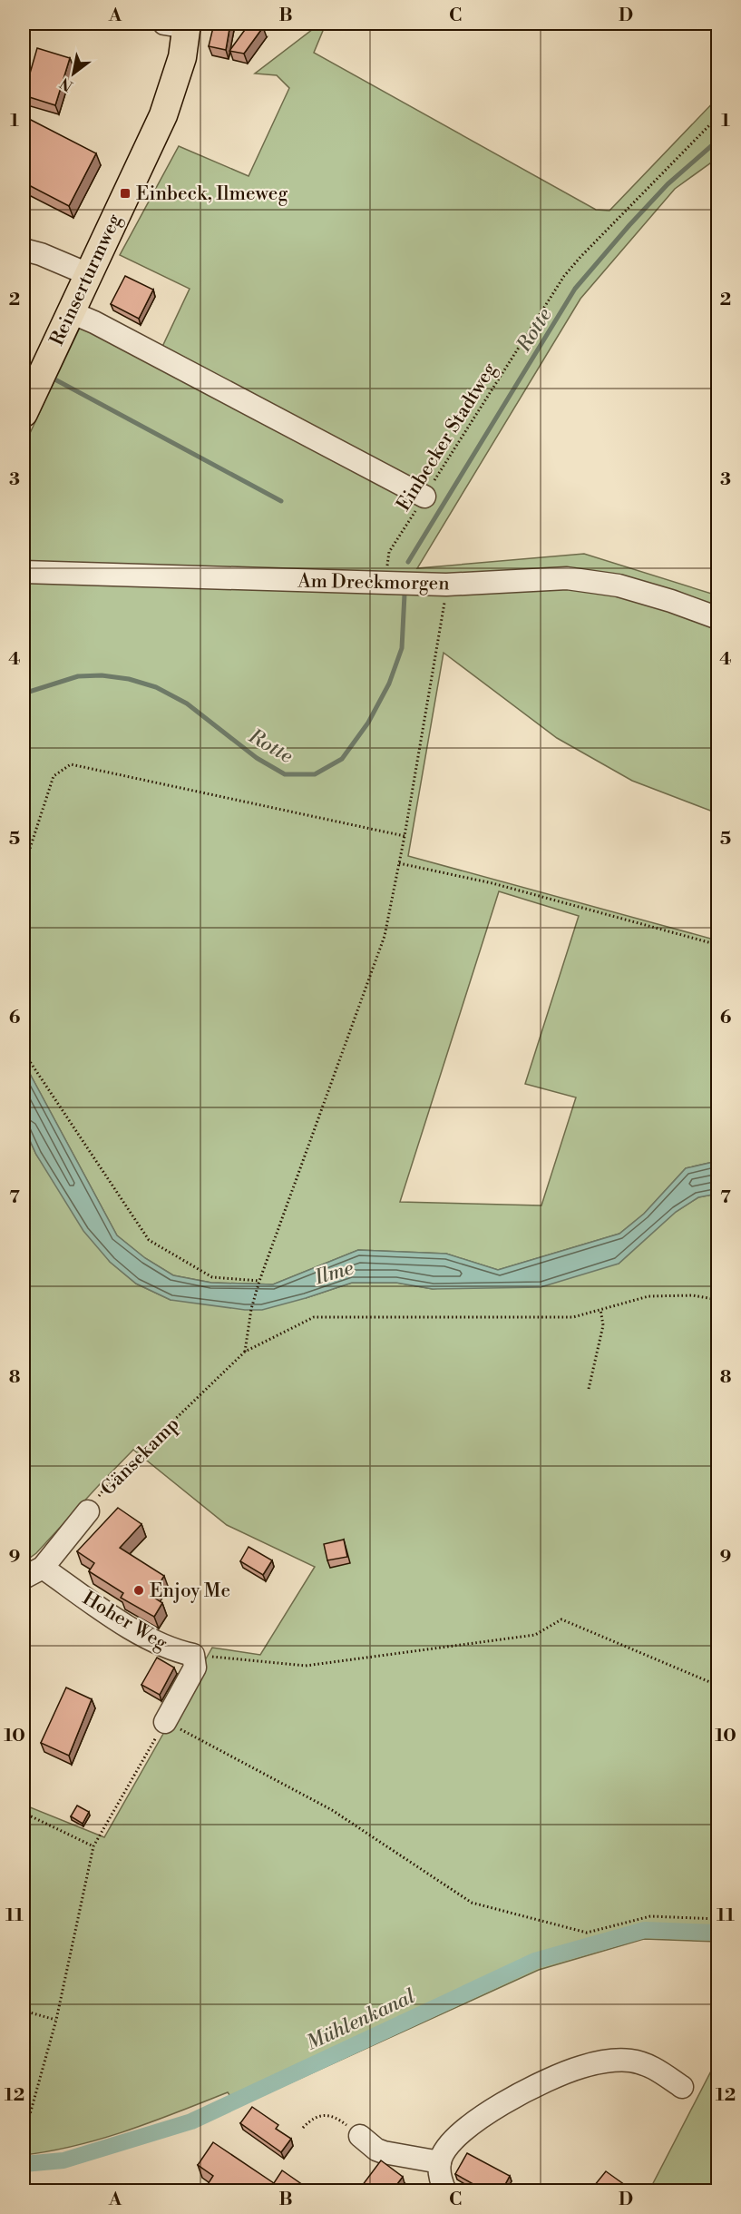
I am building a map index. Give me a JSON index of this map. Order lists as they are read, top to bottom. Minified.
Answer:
{"streets":{"main road":["Reinserturmweg"],"street":["Am Dreckmorgen","Gänsekamp","Hoher Weg"],"path":["Einbecker Stadtweg"]},"crossings":[["Einbecker Stadtweg","Am Dreckmorgen"],["Gänsekamp","Hoher Weg"]],"water":["Rotte","Ilme","Mühlenkanal"],"places":{"transit":["Einbeck, Ilmeweg"],"other":["Enjoy Me"]},"north":"bottom left","grid":{"columns":["A","B","C","D"],"rows":["1","2","3","4","5","6","7","8","9","10","11","12"]}}
